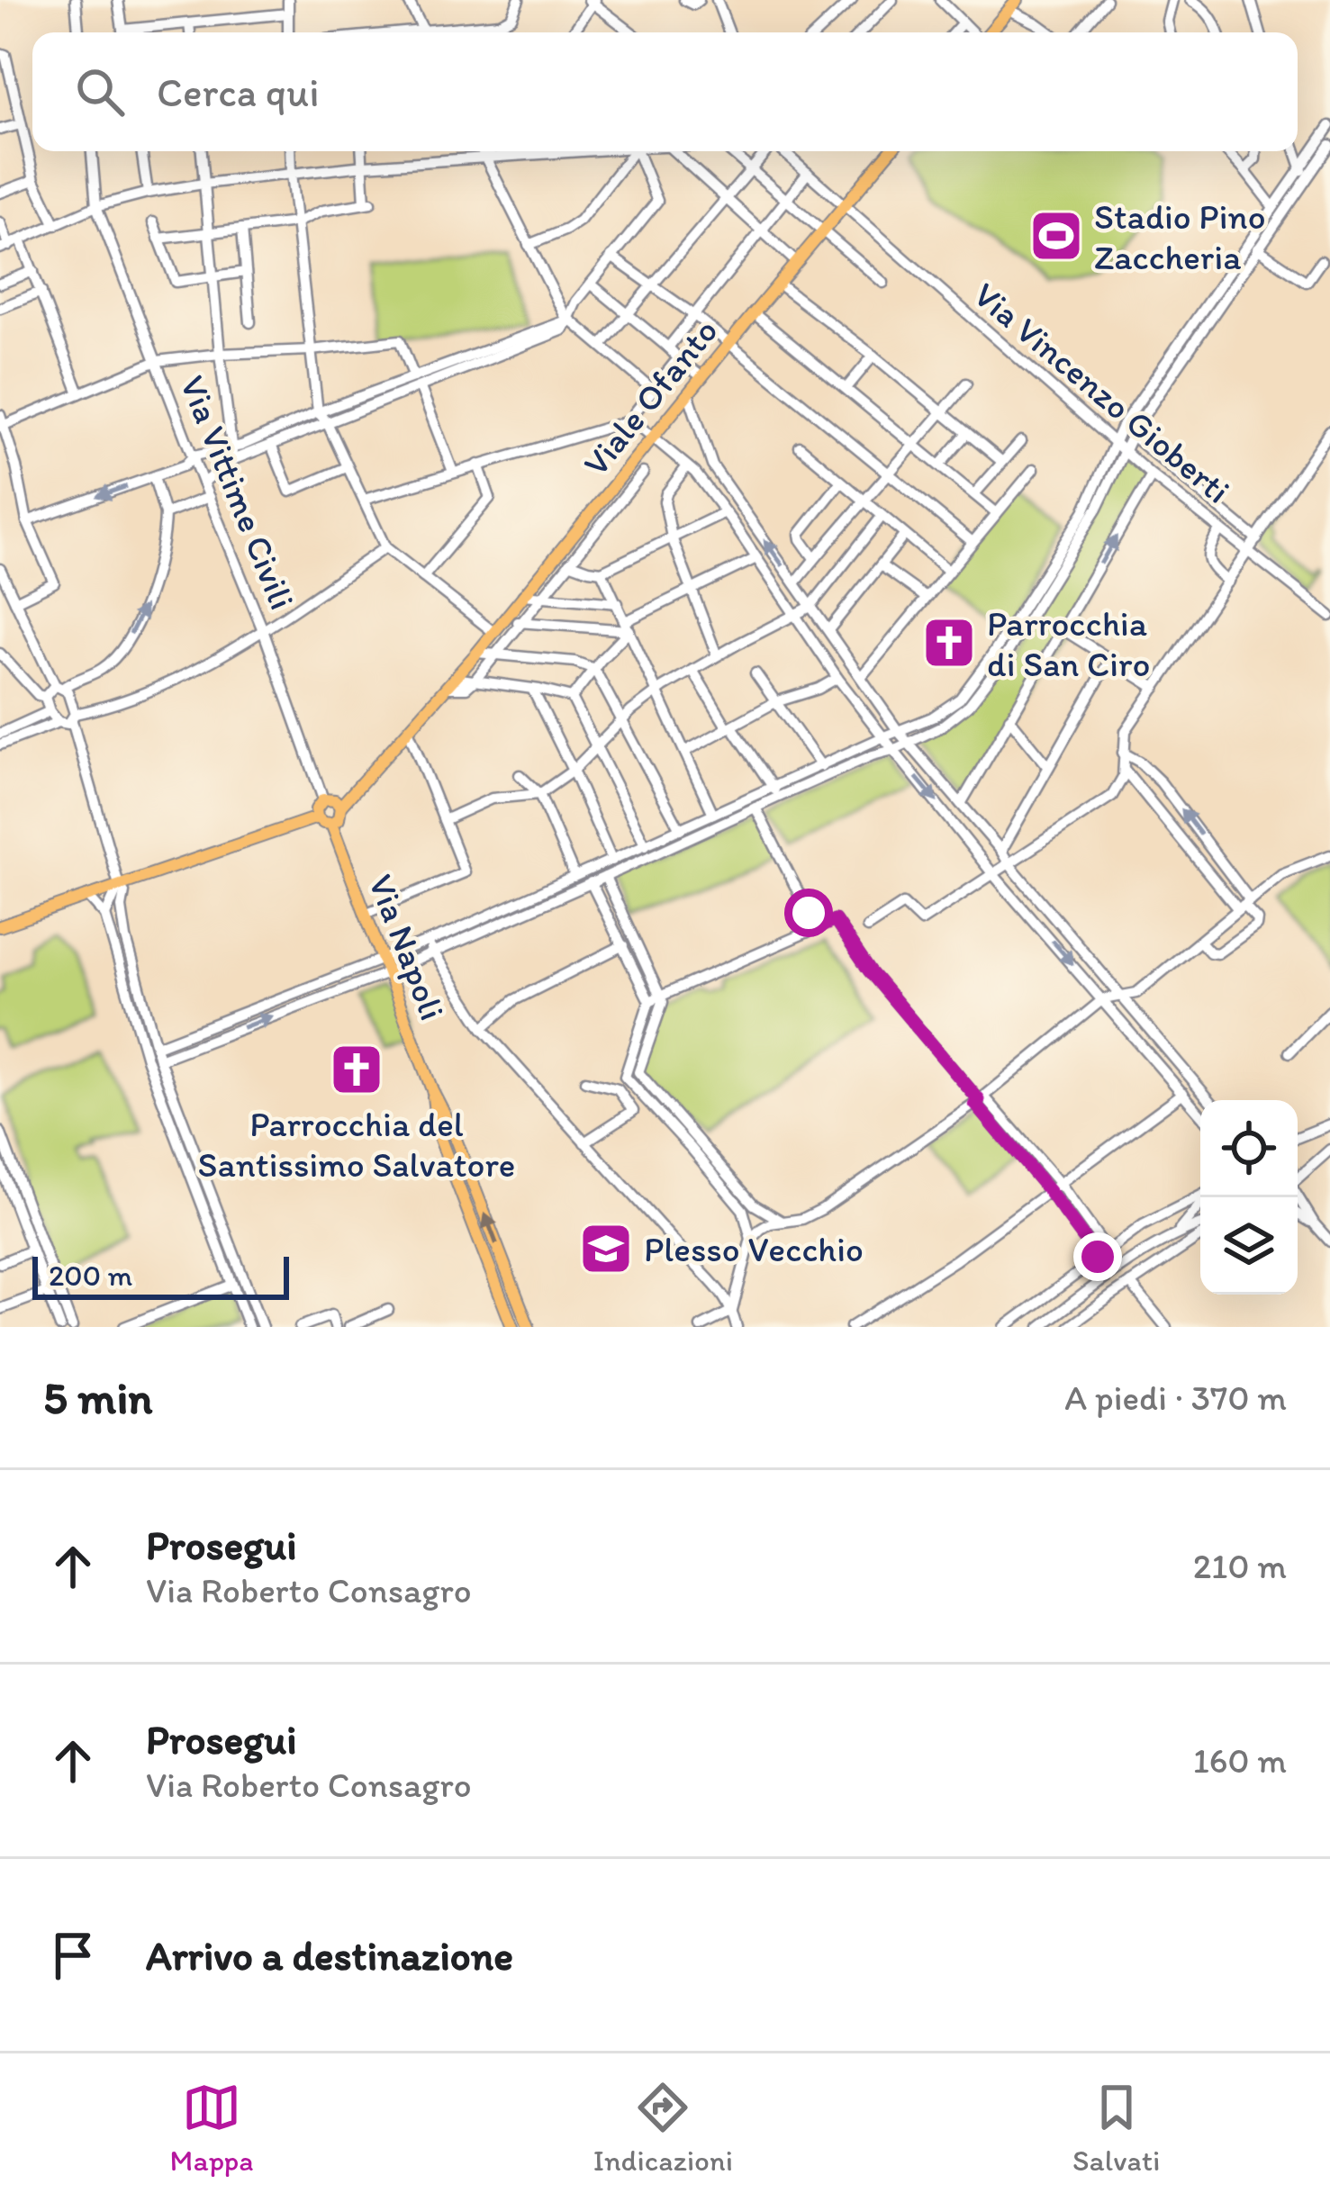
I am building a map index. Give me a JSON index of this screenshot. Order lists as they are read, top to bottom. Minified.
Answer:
{"streets":{"main road":["Viale Ofanto","Via Napoli"],"street":["Via Vincenzo Gioberti","Via Vittime Civili"]},"crossings":[["Via Vincenzo Gioberti","Viale Ofanto"],["Viale Ofanto","Via Vittime Civili"],["Viale Ofanto","Via Napoli"],["Via Vittime Civili","Via Napoli"]],"places":{"sports":["Stadio Pino Zaccheria"],"church":["Parrocchia di San Ciro","Parrocchia del Santissimo Salvatore"],"school or university":["Plesso Vecchio"]},"scale_bar":"200 m","page":{"search":"Cerca qui","scale":"200 m","heading":["5 min","A piedi · 370 m"],"list":[["Prosegui","Via Roberto Consagro","210 m"],["Prosegui","Via Roberto Consagro","160 m"],"Arrivo a destinazione"],"nav":["Mappa","Indicazioni","Salvati"]}}
